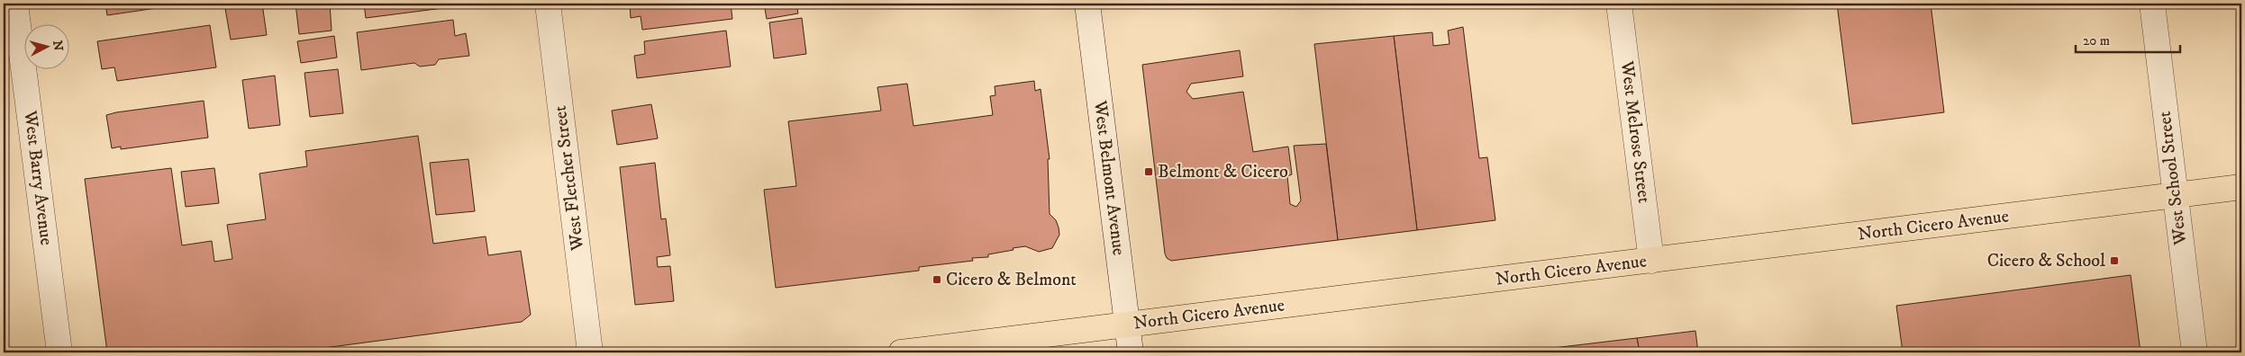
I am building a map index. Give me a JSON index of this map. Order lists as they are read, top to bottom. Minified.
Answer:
{"streets":{"main road":["North Cicero Avenue"],"street":["West Melrose Street","West Barry Avenue","West Fletcher Street","West Belmont Avenue","West School Street"]},"crossings":[["West Melrose Street","North Cicero Avenue"],["West Belmont Avenue","North Cicero Avenue"],["West School Street","North Cicero Avenue"]],"places":{"transit":["Belmont & Cicero","Cicero & School","Cicero & Belmont"]},"scale_bar":"20 m","north":"right"}
